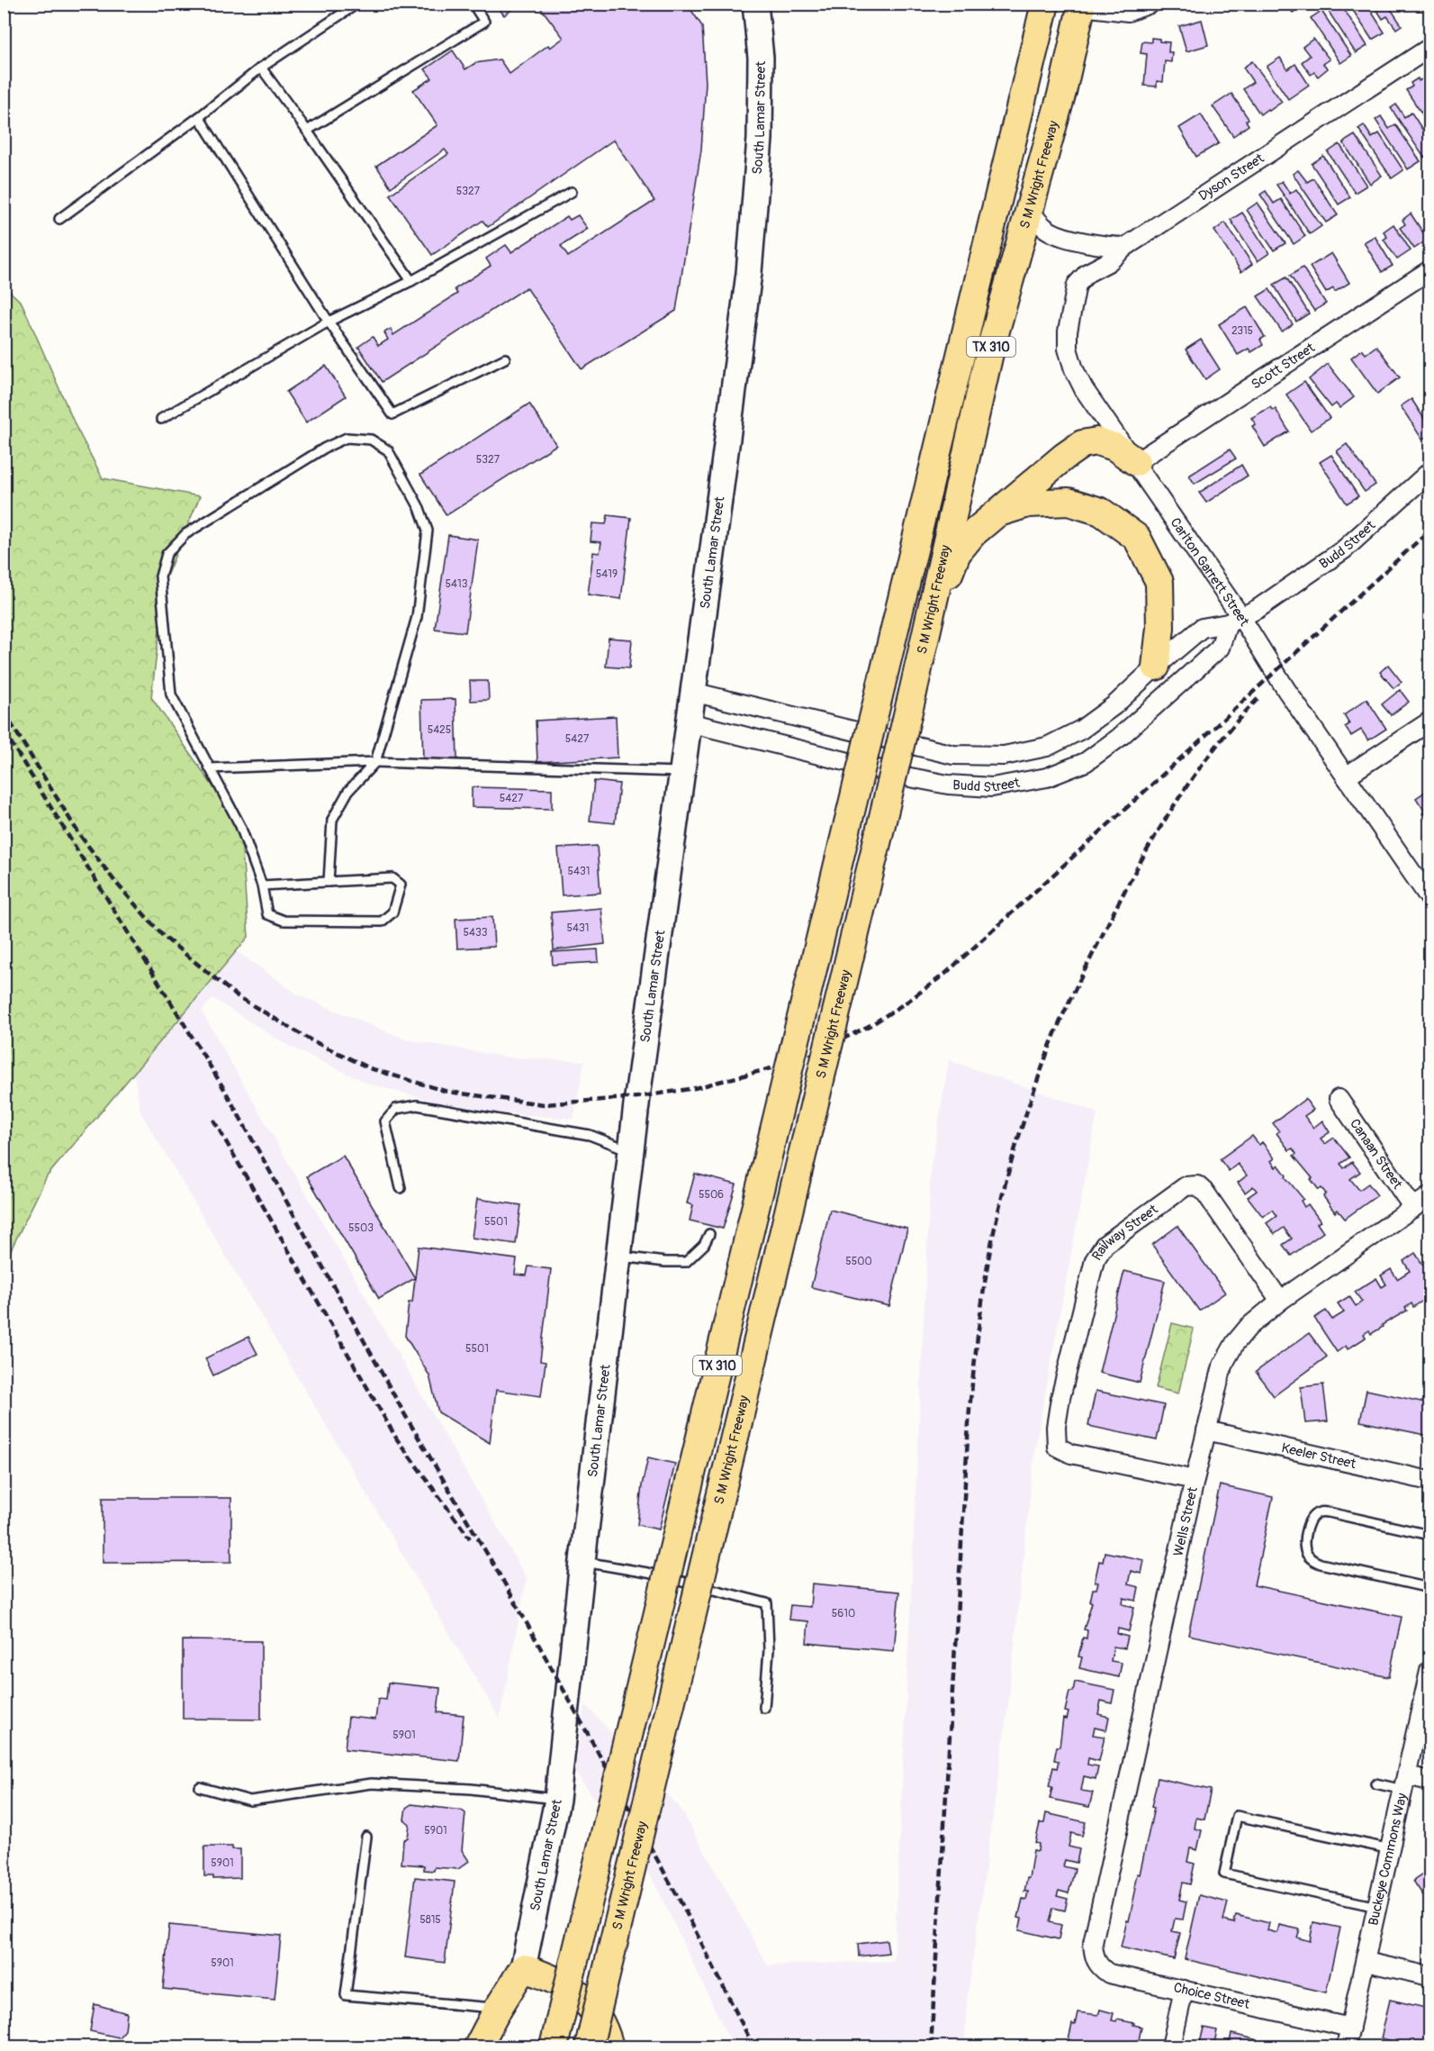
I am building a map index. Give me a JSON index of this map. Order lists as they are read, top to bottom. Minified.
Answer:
{"streets":{"main road":["South Lamar Street","S M Wright Freeway","TX 310"],"street":["Dyson Street","Scott Street","Budd Street","Carlton Garrett Street","Canaan Street","Railway Street","Keeler Street","Wells Street","Buckeye Commons Way","Choice Street"]},"crossings":[["South Lamar Street","Budd Street"],["Dyson Street","Carlton Garrett Street"],["Scott Street","Carlton Garrett Street"],["Budd Street","Carlton Garrett Street"],["Canaan Street","Wells Street"],["Railway Street","Wells Street"],["Keeler Street","Wells Street"],["Wells Street","Choice Street"],["Buckeye Commons Way","Choice Street"]],"house_numbers":["5327","2315","5327","5419","5413","5425","5427","5427","5431","5431","5433","5506","5501","5503","5500","5501","5610","5901","5901","5901","5815","5901"]}
